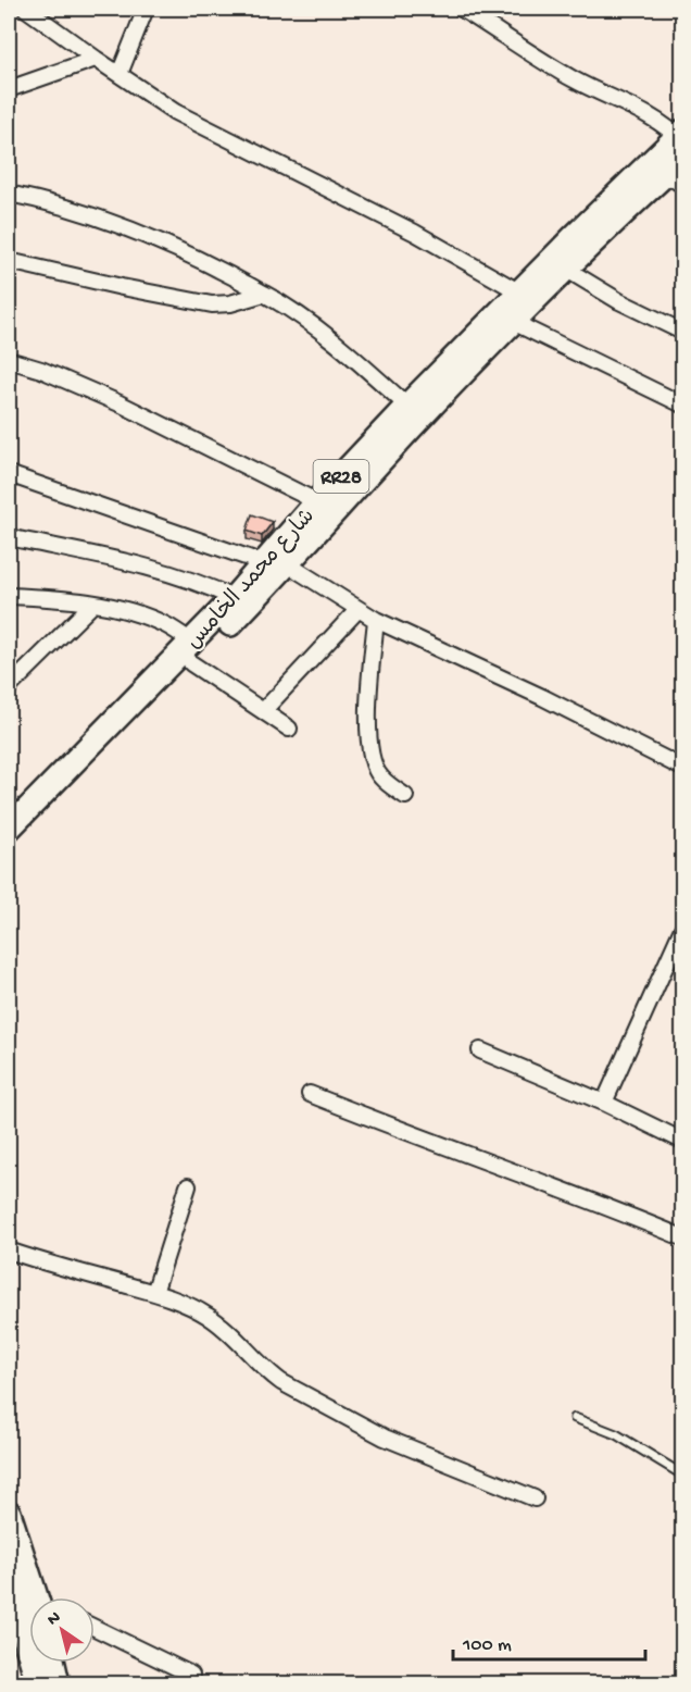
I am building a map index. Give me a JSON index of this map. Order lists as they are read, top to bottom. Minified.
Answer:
{"streets":{"main road":["RR28","شارع محمد الخامس"]},"scale_bar":"100 m","north":"top left"}
